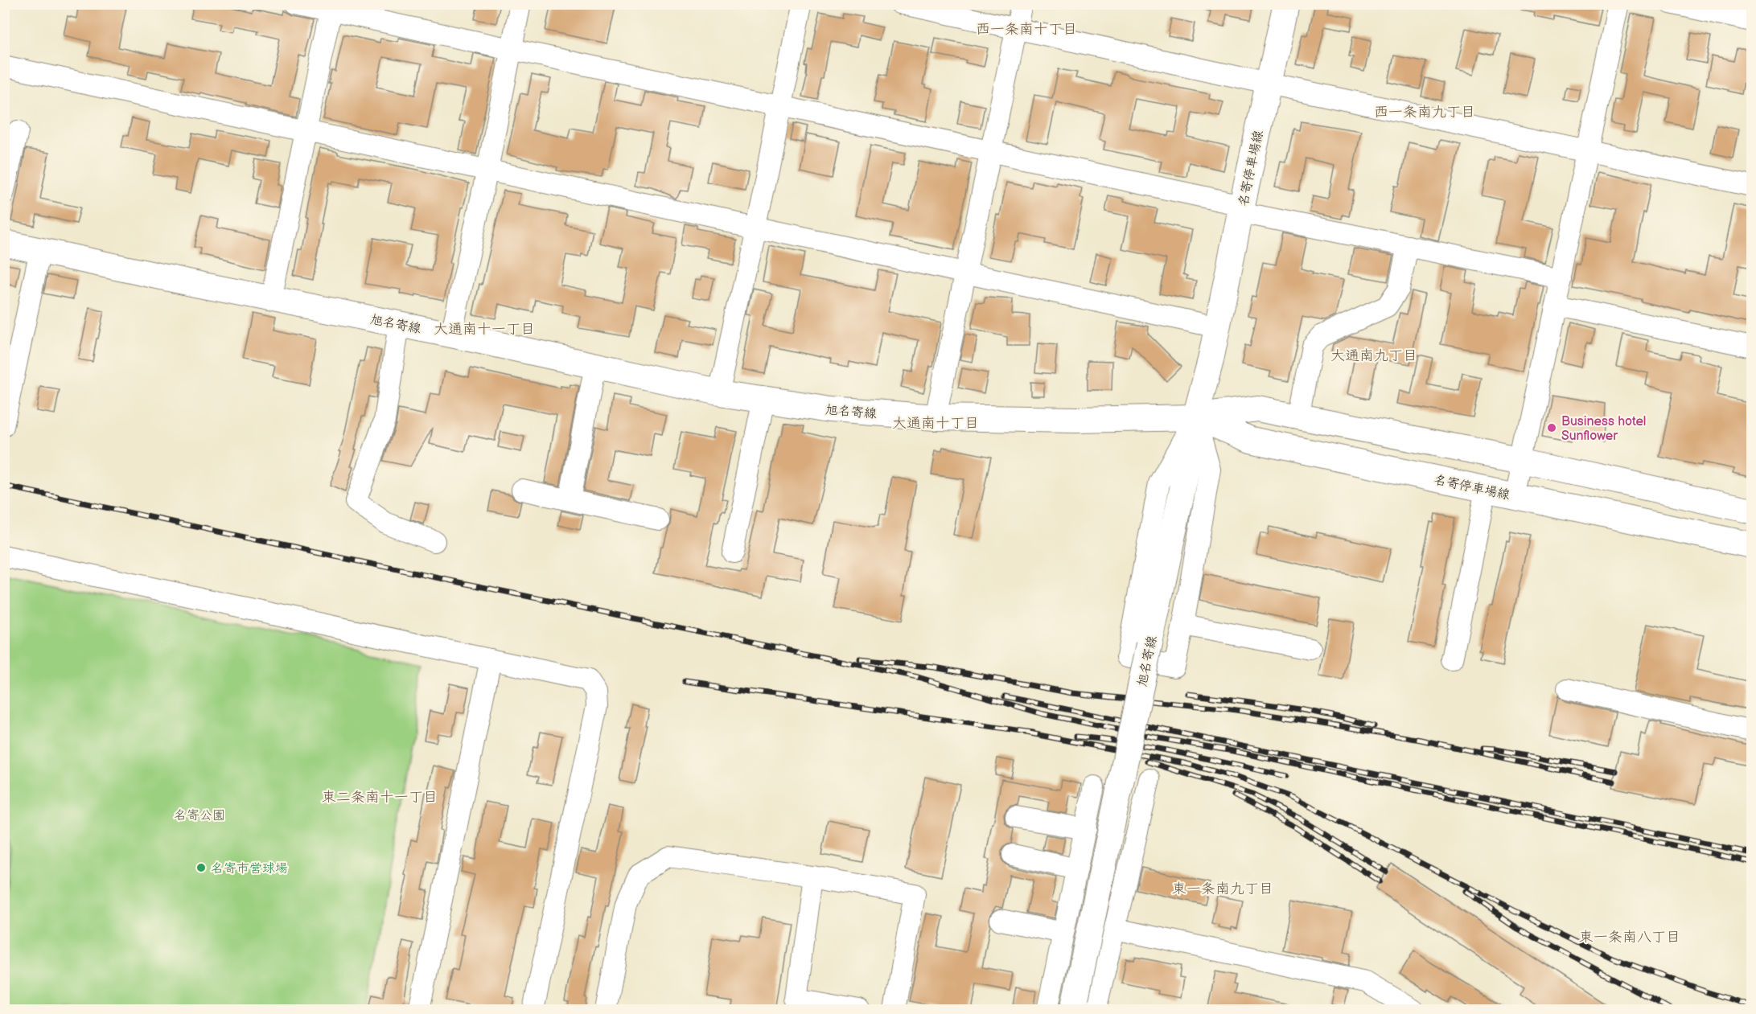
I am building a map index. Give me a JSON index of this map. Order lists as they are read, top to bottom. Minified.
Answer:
{"streets":{"main road":["名寄停車場線","旭名寄線"]},"crossings":[["名寄停車場線","旭名寄線"]],"districts":["西一条南十丁目","西一条南九丁目","大通南十一丁目","大通南九丁目","大通南十丁目","東二条南十一丁目","東一条南九丁目","東一条南八丁目"],"parks":["名寄公園"],"places":["Business hotel Sunflower","名寄市営球場"]}
